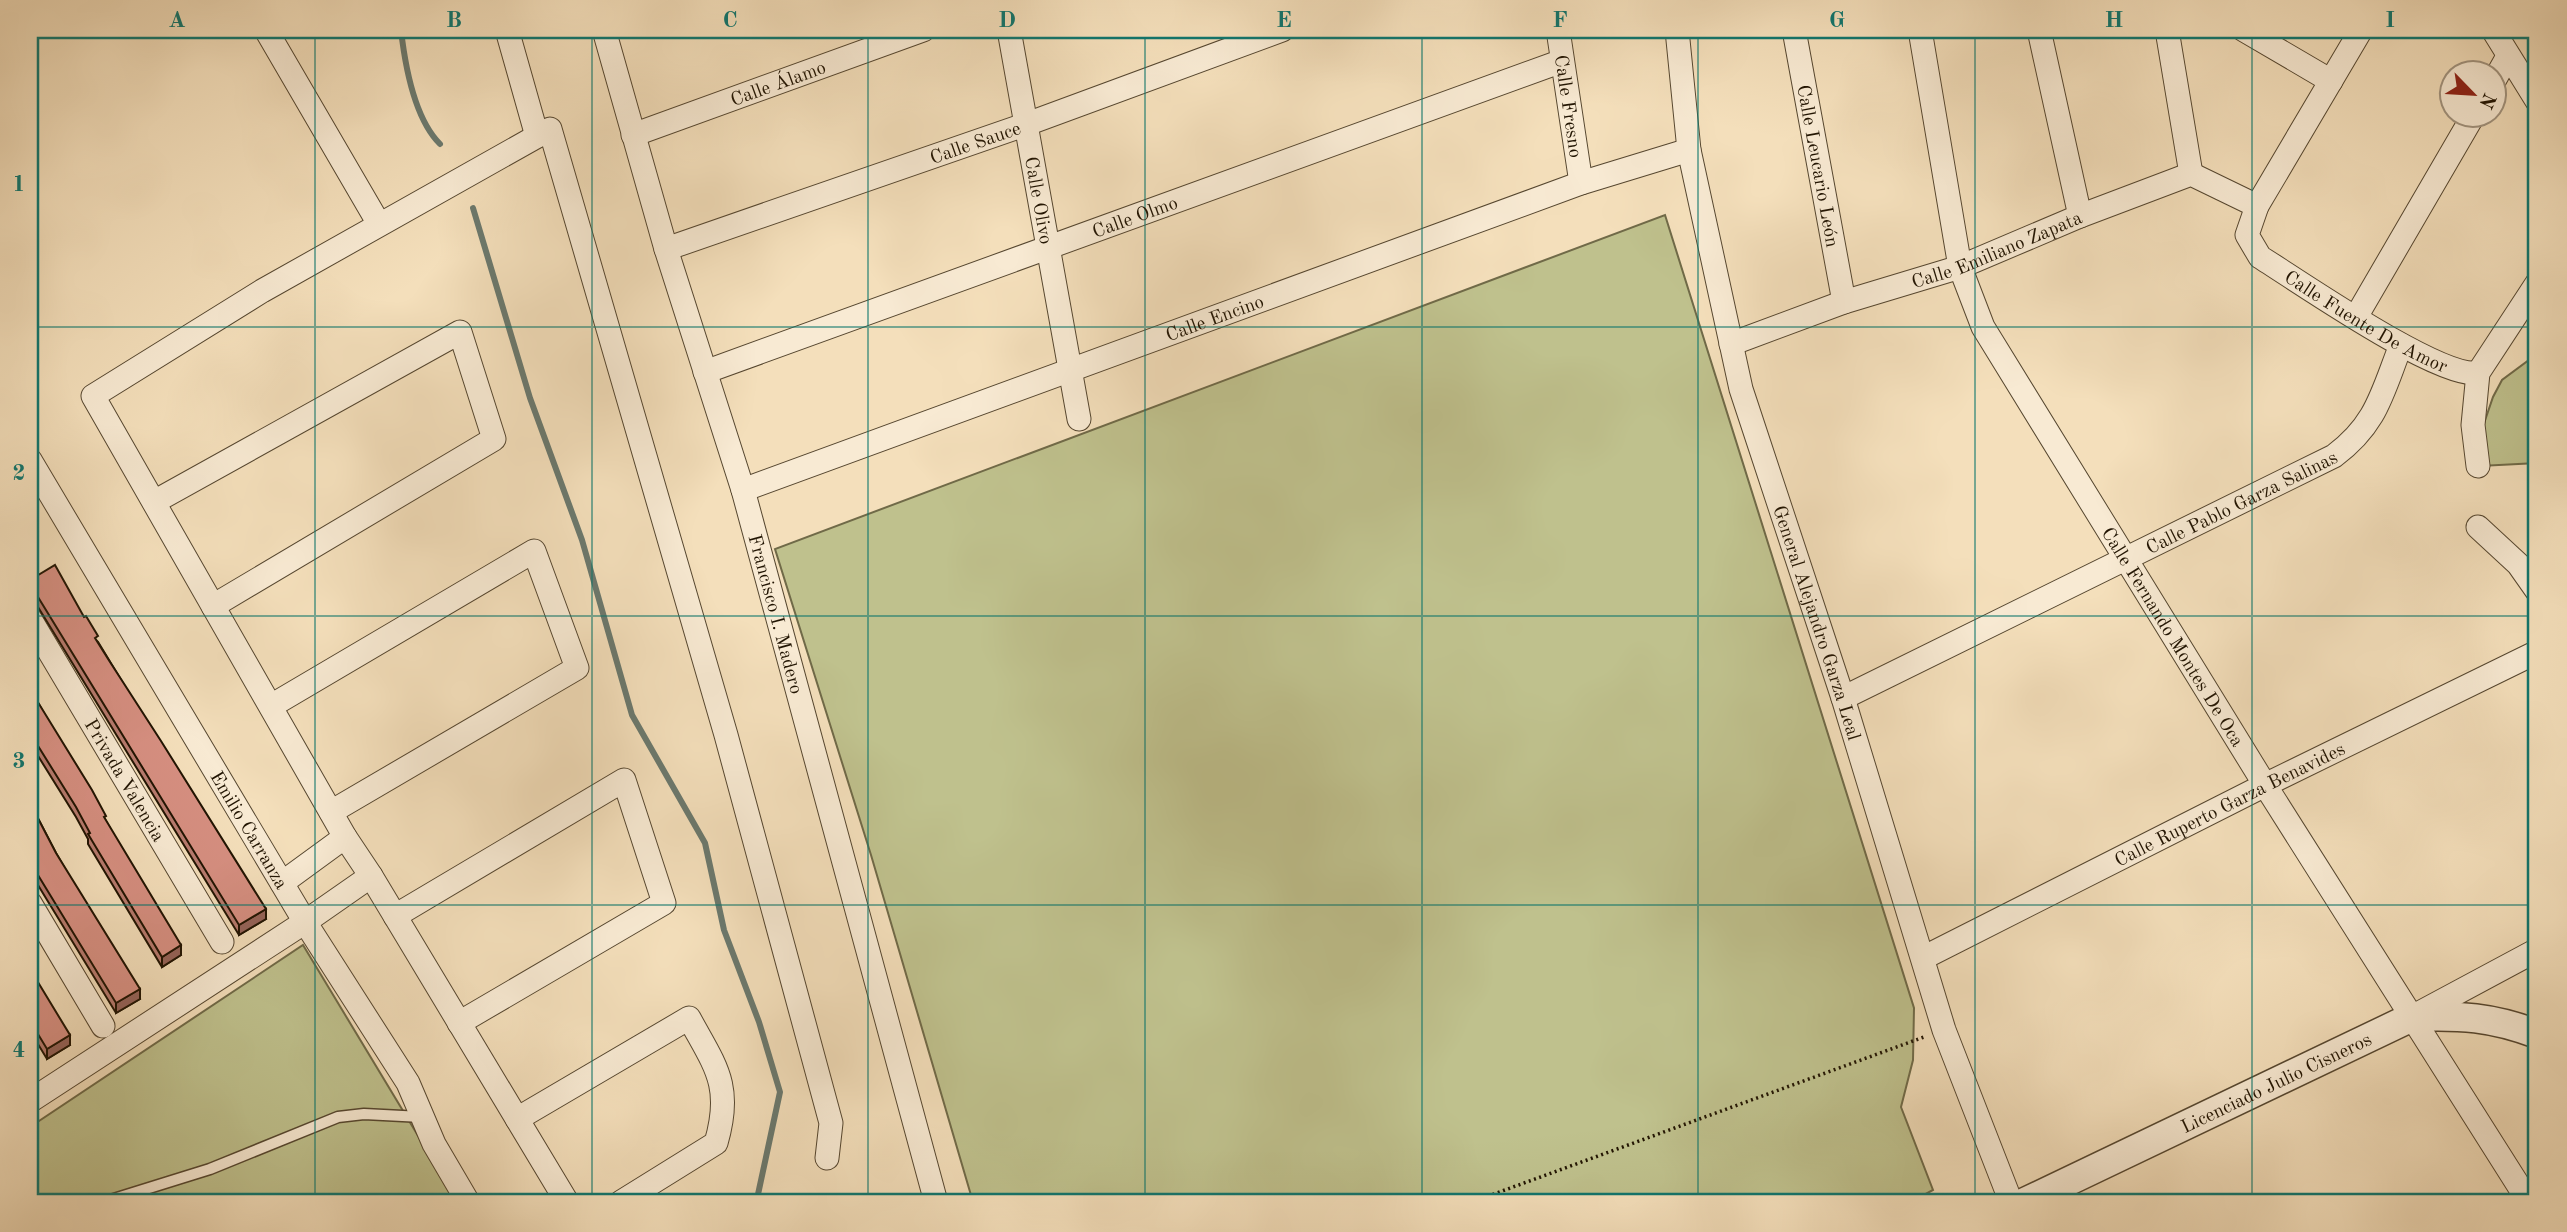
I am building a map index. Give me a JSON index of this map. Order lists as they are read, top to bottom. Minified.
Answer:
{"streets":{"street":["Calle Álamo","Calle Fresno","Calle Sauce","Calle Leucario León","Calle Olivo","Calle Olmo","Calle Emiliano Zapata","Calle Encino","Calle Fuente De Amor","Calle Pablo Garza Salinas","Francisco I. Madero","General Alejandro Garza Leal","Calle Fernando Montes De Oca","Privada Valencia","Calle Ruperto Garza Benavides","Emilio Carranza","Licenciado Julio Cisneros"]},"crossings":[["Calle Álamo","Francisco I. Madero"],["Calle Fresno","Calle Olmo"],["Calle Fresno","Calle Encino"],["Calle Sauce","Calle Olivo"],["Calle Sauce","Francisco I. Madero"],["Calle Leucario León","Calle Emiliano Zapata"],["Calle Olivo","Calle Olmo"],["Calle Olivo","Calle Encino"],["Calle Olmo","Francisco I. Madero"],["Calle Emiliano Zapata","General Alejandro Garza Leal"],["Calle Emiliano Zapata","Calle Fernando Montes De Oca"],["Calle Encino","Francisco I. Madero"],["Calle Encino","General Alejandro Garza Leal"],["Calle Fuente De Amor","Calle Pablo Garza Salinas"],["Calle Pablo Garza Salinas","General Alejandro Garza Leal"],["Calle Pablo Garza Salinas","Calle Fernando Montes De Oca"],["General Alejandro Garza Leal","Calle Ruperto Garza Benavides"],["Calle Fernando Montes De Oca","Calle Ruperto Garza Benavides"],["Calle Fernando Montes De Oca","Licenciado Julio Cisneros"]],"north":"bottom right","grid":{"columns":["A","B","C","D","E","F","G","H","I"],"rows":["1","2","3","4"]}}
